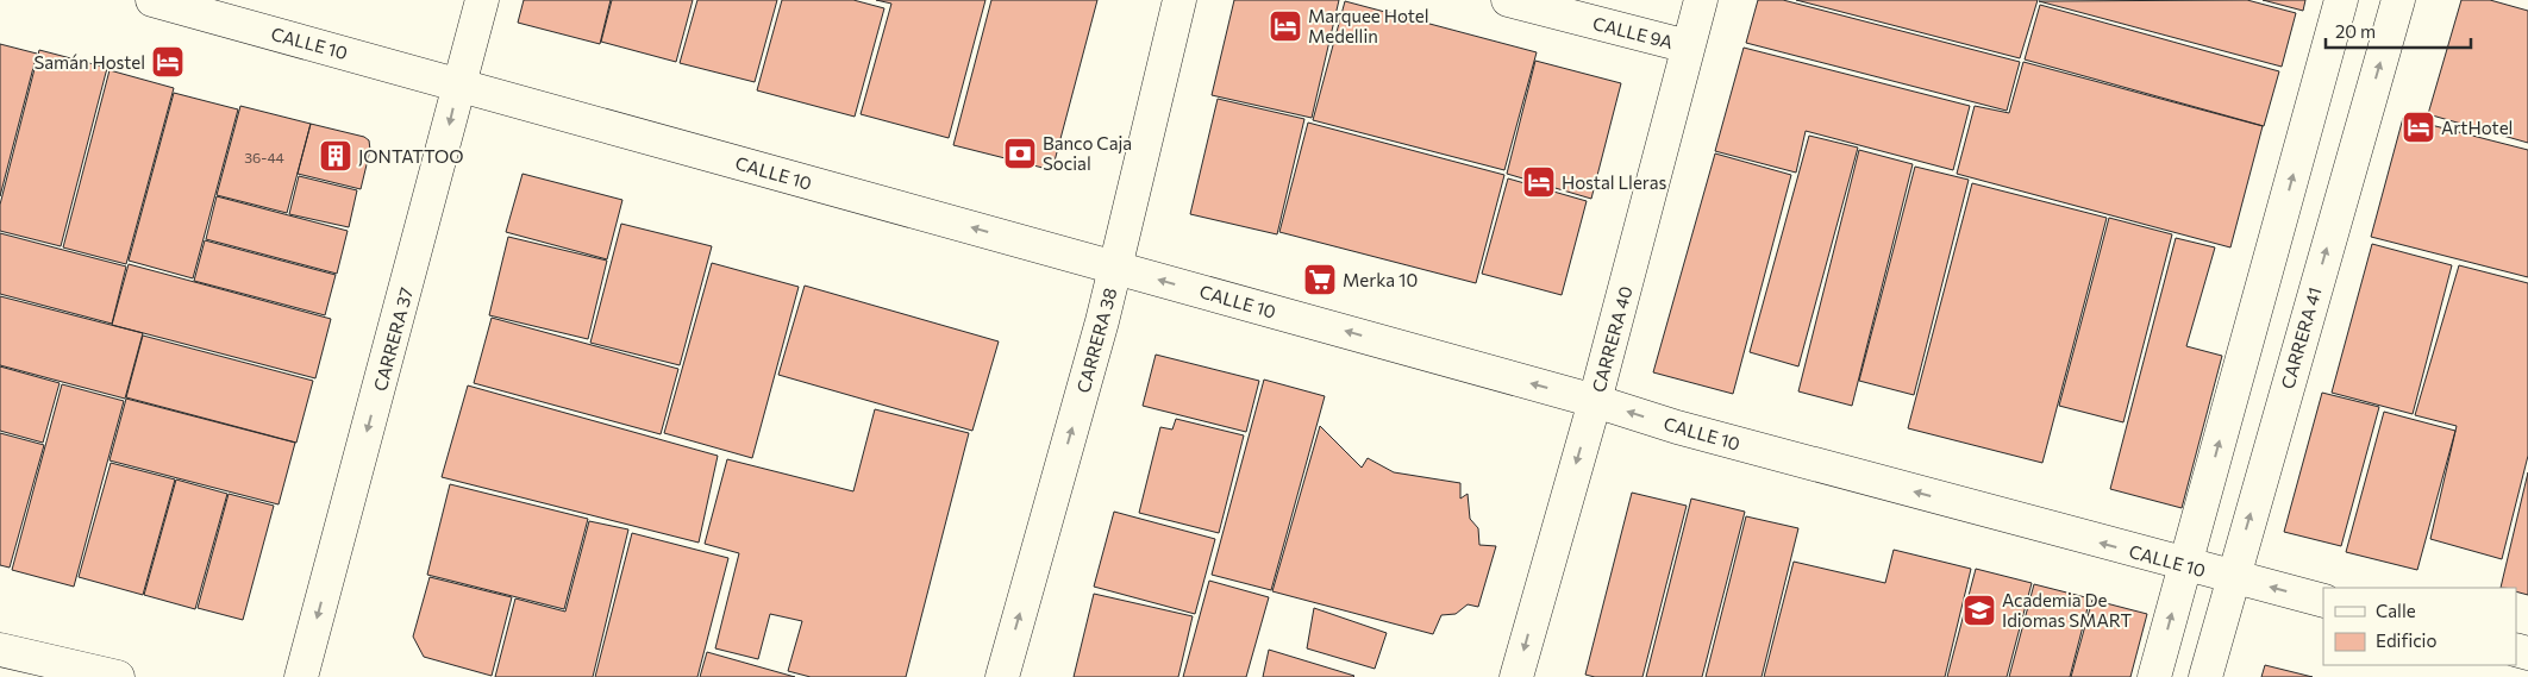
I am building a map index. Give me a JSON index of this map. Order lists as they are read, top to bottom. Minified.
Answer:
{"streets":{"street":["CALLE 9A","CALLE 10","CARRERA 41","CARRERA 37","CARRERA 40","CARRERA 38"]},"crossings":[["CALLE 9A","CARRERA 40"],["CALLE 10","CARRERA 41"],["CALLE 10","CARRERA 37"],["CALLE 10","CARRERA 40"],["CALLE 10","CARRERA 38"]],"one_way":["CALLE 10","CARRERA 37","CARRERA 40","CARRERA 38"],"places":{"hotel":["Marquee Hotel Medellin","Samán Hostel","ArtHotel","Hostal Lleras"],"bank":["Banco Caja Social"],"building":["JONTATTOO"],"supermarket":["Merka 10"],"school or university":["Academia De Idiomas SMART"]},"house_numbers":["36-44"],"legend":["Calle","Edificio"],"scale_bar":"20 m"}
